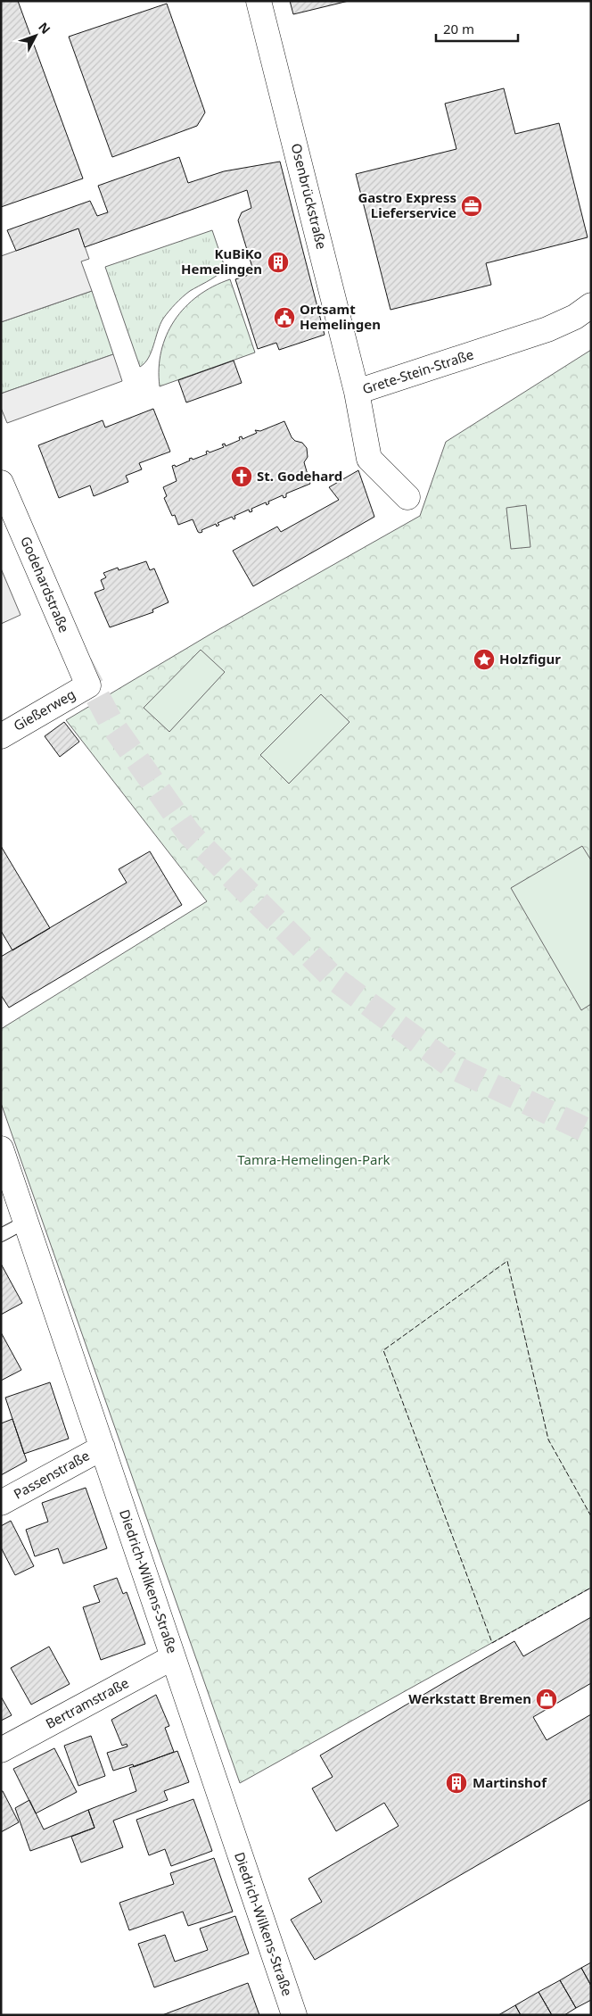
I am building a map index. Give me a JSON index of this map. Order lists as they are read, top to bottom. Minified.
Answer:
{"streets":{"street":["Osenbrückstraße","Grete-Stein-Straße","Godehardstraße","Gießerweg","Passenstraße","Diedrich-Wilkens-Straße","Bertramstraße"]},"crossings":[["Osenbrückstraße","Grete-Stein-Straße"],["Godehardstraße","Gießerweg"],["Passenstraße","Diedrich-Wilkens-Straße"],["Diedrich-Wilkens-Straße","Bertramstraße"]],"parks":["Tamra-Hemelingen-Park"],"places":{"office":["Gastro Express Lieferservice"],"building":["KuBiKo Hemelingen","Martinshof"],"public building":["Ortsamt Hemelingen"],"church":["St. Godehard"],"place":["Holzfigur"],"shop":["Werkstatt Bremen"]},"scale_bar":"20 m","north":"top right"}
